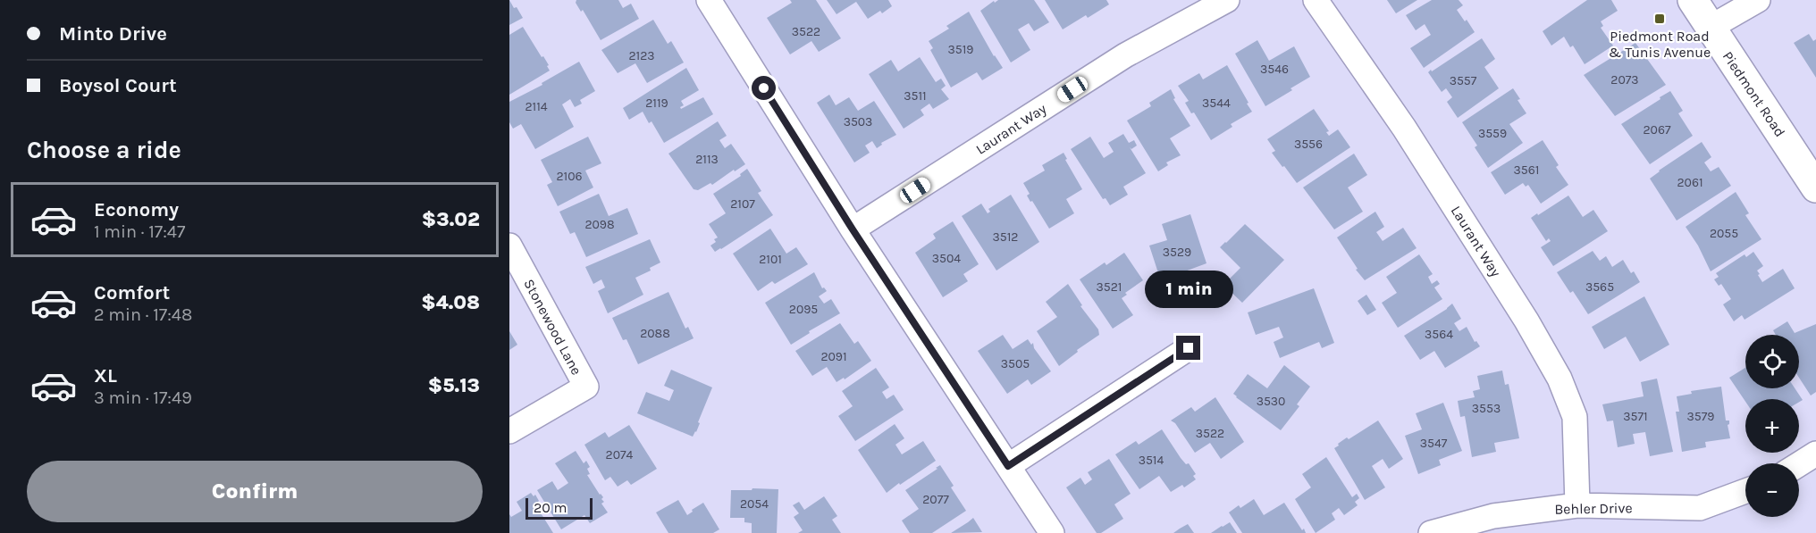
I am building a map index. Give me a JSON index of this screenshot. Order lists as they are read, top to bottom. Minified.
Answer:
{"streets":{"main road":["Piedmont Road"],"street":["Laurant Way","Stonewood Lane","Behler Drive"]},"crossings":[["Laurant Way","Behler Drive"]],"places":{"transit":["Piedmont Road & Tunis Avenue"]},"house_numbers":["3522","3519","2123","3546","2073","3557","3511","2119","3544","2114","3503","2067","3559","3556","2113","3561","2106","2061","2107","2098","2055","3512","3529","3504","2101","3521","3565","2095","2088","3564","2091","3505","3530","3553","3571","3579","3522","3547","2074","3514","2077","2054"],"scale_bar":"20 m","page":{"banner":["Minto Drive","Boysol Court"],"heading":"Choose a ride","list":[{"name":"Economy","note":"1 min · 17:47","value":"$3.02"},{"name":"Comfort","note":"2 min · 17:48","value":"$4.08"},{"name":"XL","note":"3 min · 17:49","value":"$5.13"}],"bubble":"1 min","map_buttons":["+","−"],"buttons":"Confirm","scale":"20 m"}}
